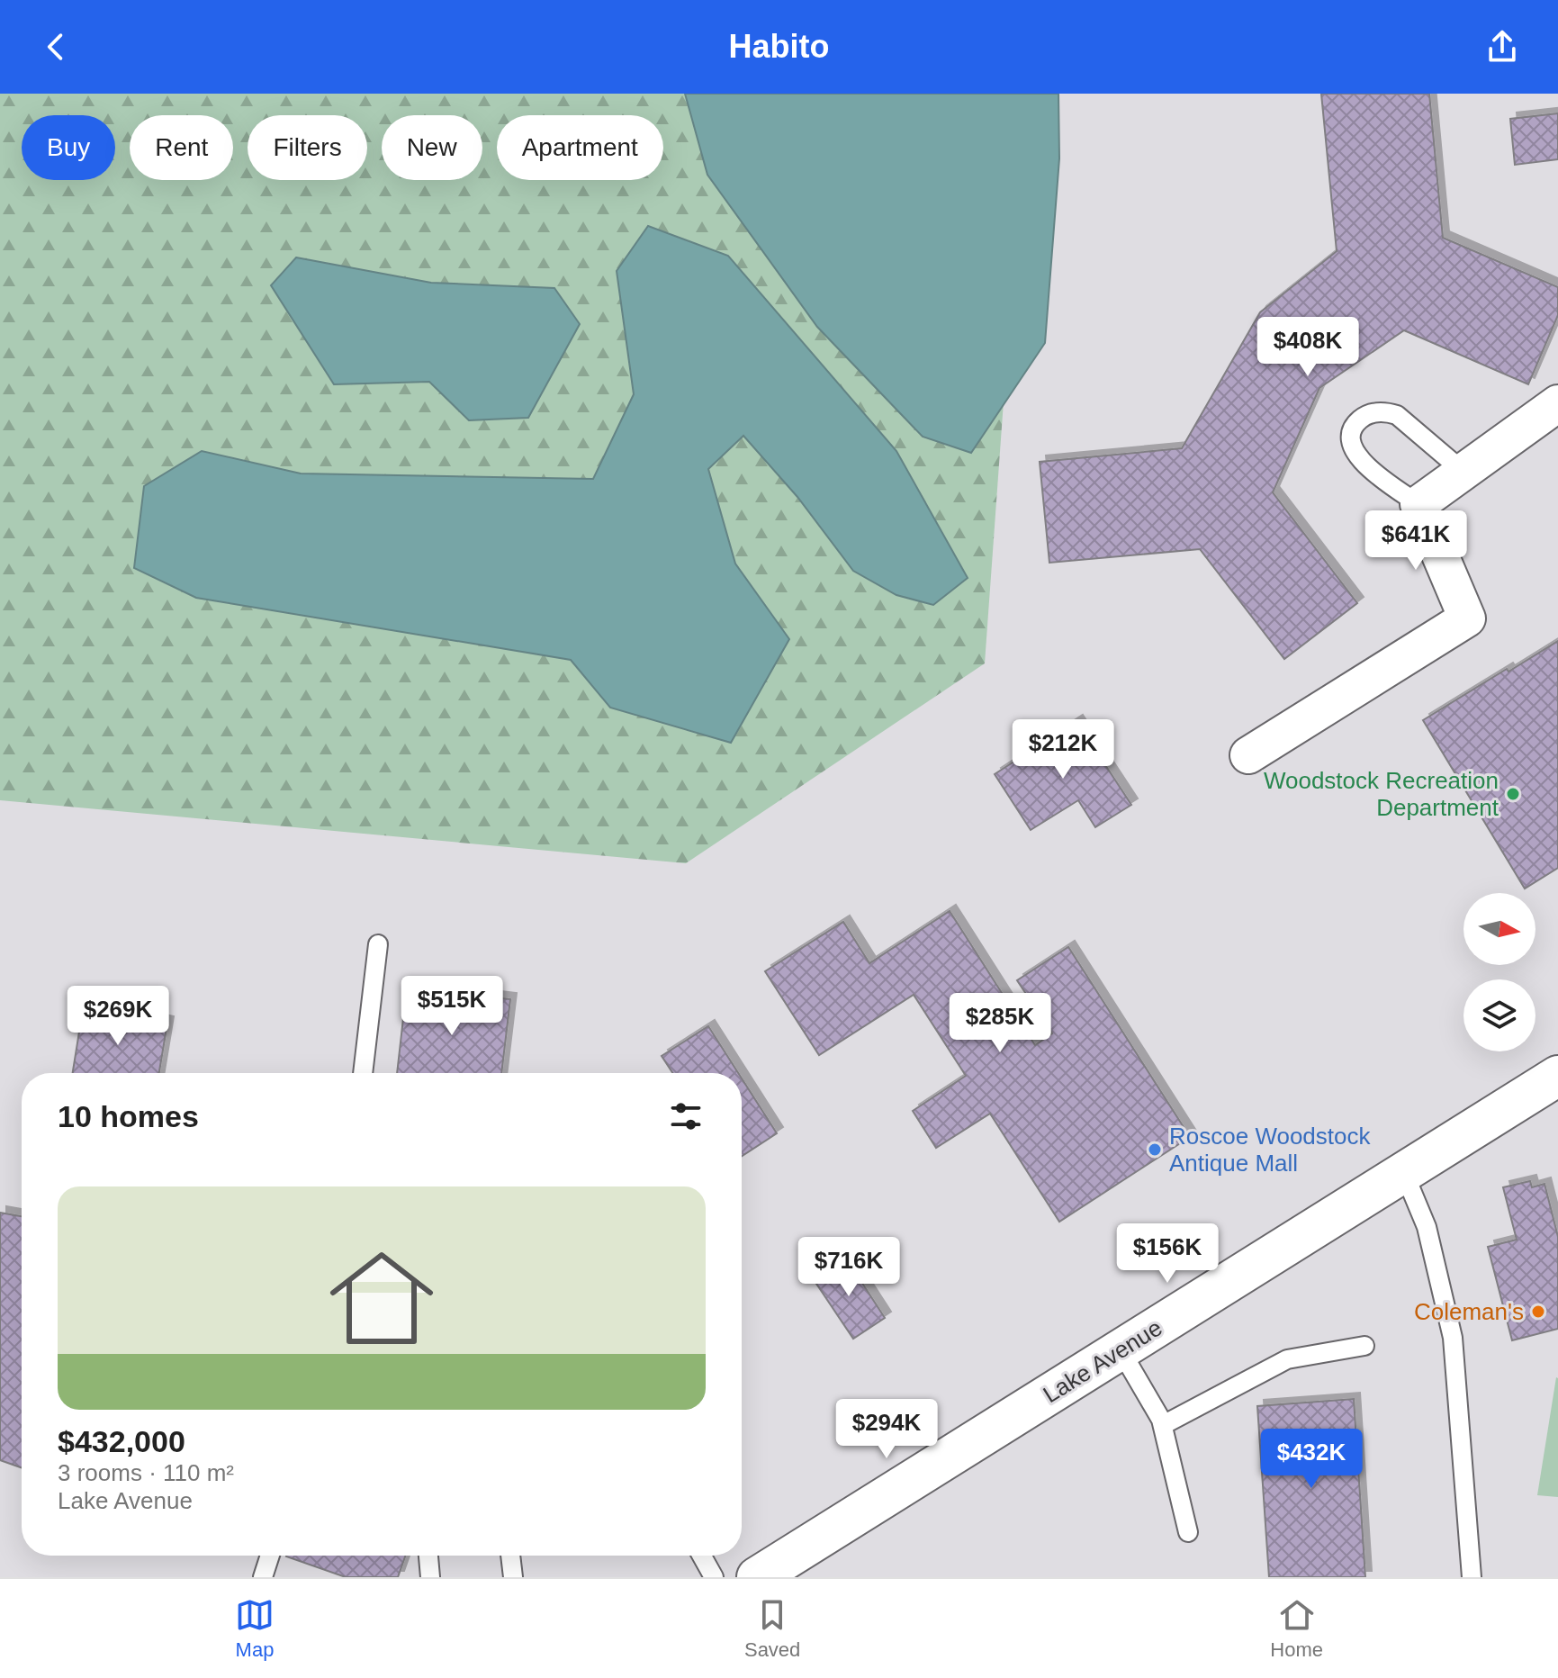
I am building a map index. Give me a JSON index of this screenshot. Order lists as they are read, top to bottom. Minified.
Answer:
{"streets":{"street":["Lake Avenue"]},"places":["Woodstock Recreation Department","Roscoe Woodstock Antique Mall","Coleman's"],"north":"right","page":{"header":"Habito","chip":["Buy","Rent","Filters","New","Apartment"],"price":["$408K","$641K","$212K","$515K","$269K","$285K","$156K","$716K","$294K","$432K"],"heading":"10 homes","list":[{"name":"$432,000","note":"3 rooms · 110 m² · Lake Avenue"}],"tabs":["Map","Saved","Home"]}}
